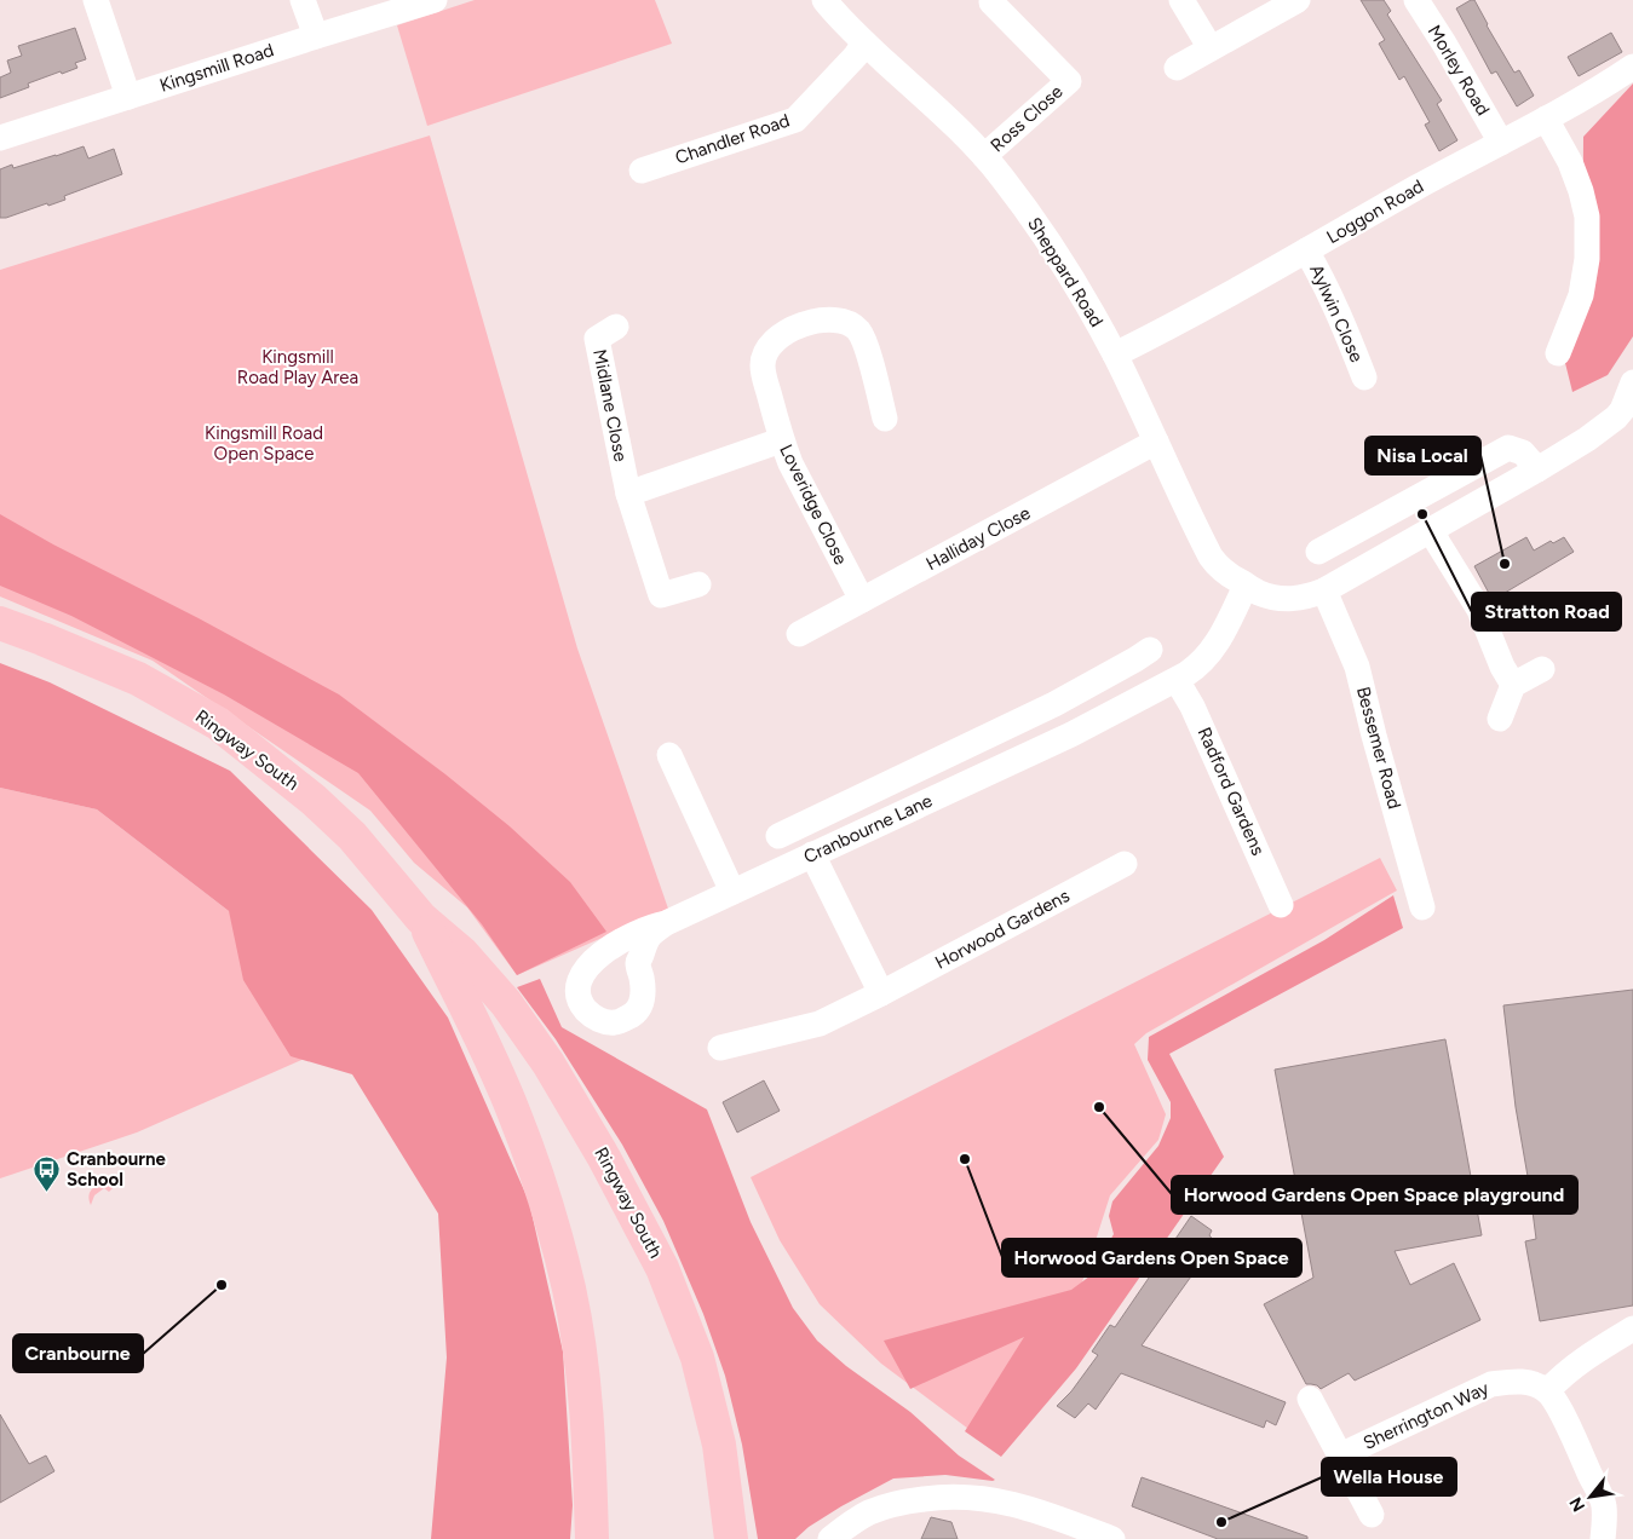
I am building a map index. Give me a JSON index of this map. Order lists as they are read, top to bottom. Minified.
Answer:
{"streets":{"main road":["Ringway South"],"street":["Kingsmill Road","Morley Road","Ross Close","Chandler Road","Loggon Road","Sheppard Road","Aylwin Close","Midlane Close","Loveridge Close","Halliday Close","Bessemer Road","Radford Gardens","Cranbourne Lane","Horwood Gardens","Sherrington Way"]},"crossings":[["Morley Road","Loggon Road"],["Ross Close","Sheppard Road"],["Chandler Road","Sheppard Road"],["Loggon Road","Sheppard Road"],["Loggon Road","Aylwin Close"],["Sheppard Road","Halliday Close"],["Sheppard Road","Cranbourne Lane"],["Loveridge Close","Halliday Close"],["Radford Gardens","Cranbourne Lane"]],"parks":["Kingsmill Road Play Area","Kingsmill Road Open Space"],"places":{"other":["Stratton Road","Nisa Local","Horwood Gardens Open Space playground","Horwood Gardens Open Space","Cranbourne","Wella House"],"bus stop":["Cranbourne School"]},"north":"bottom left"}
